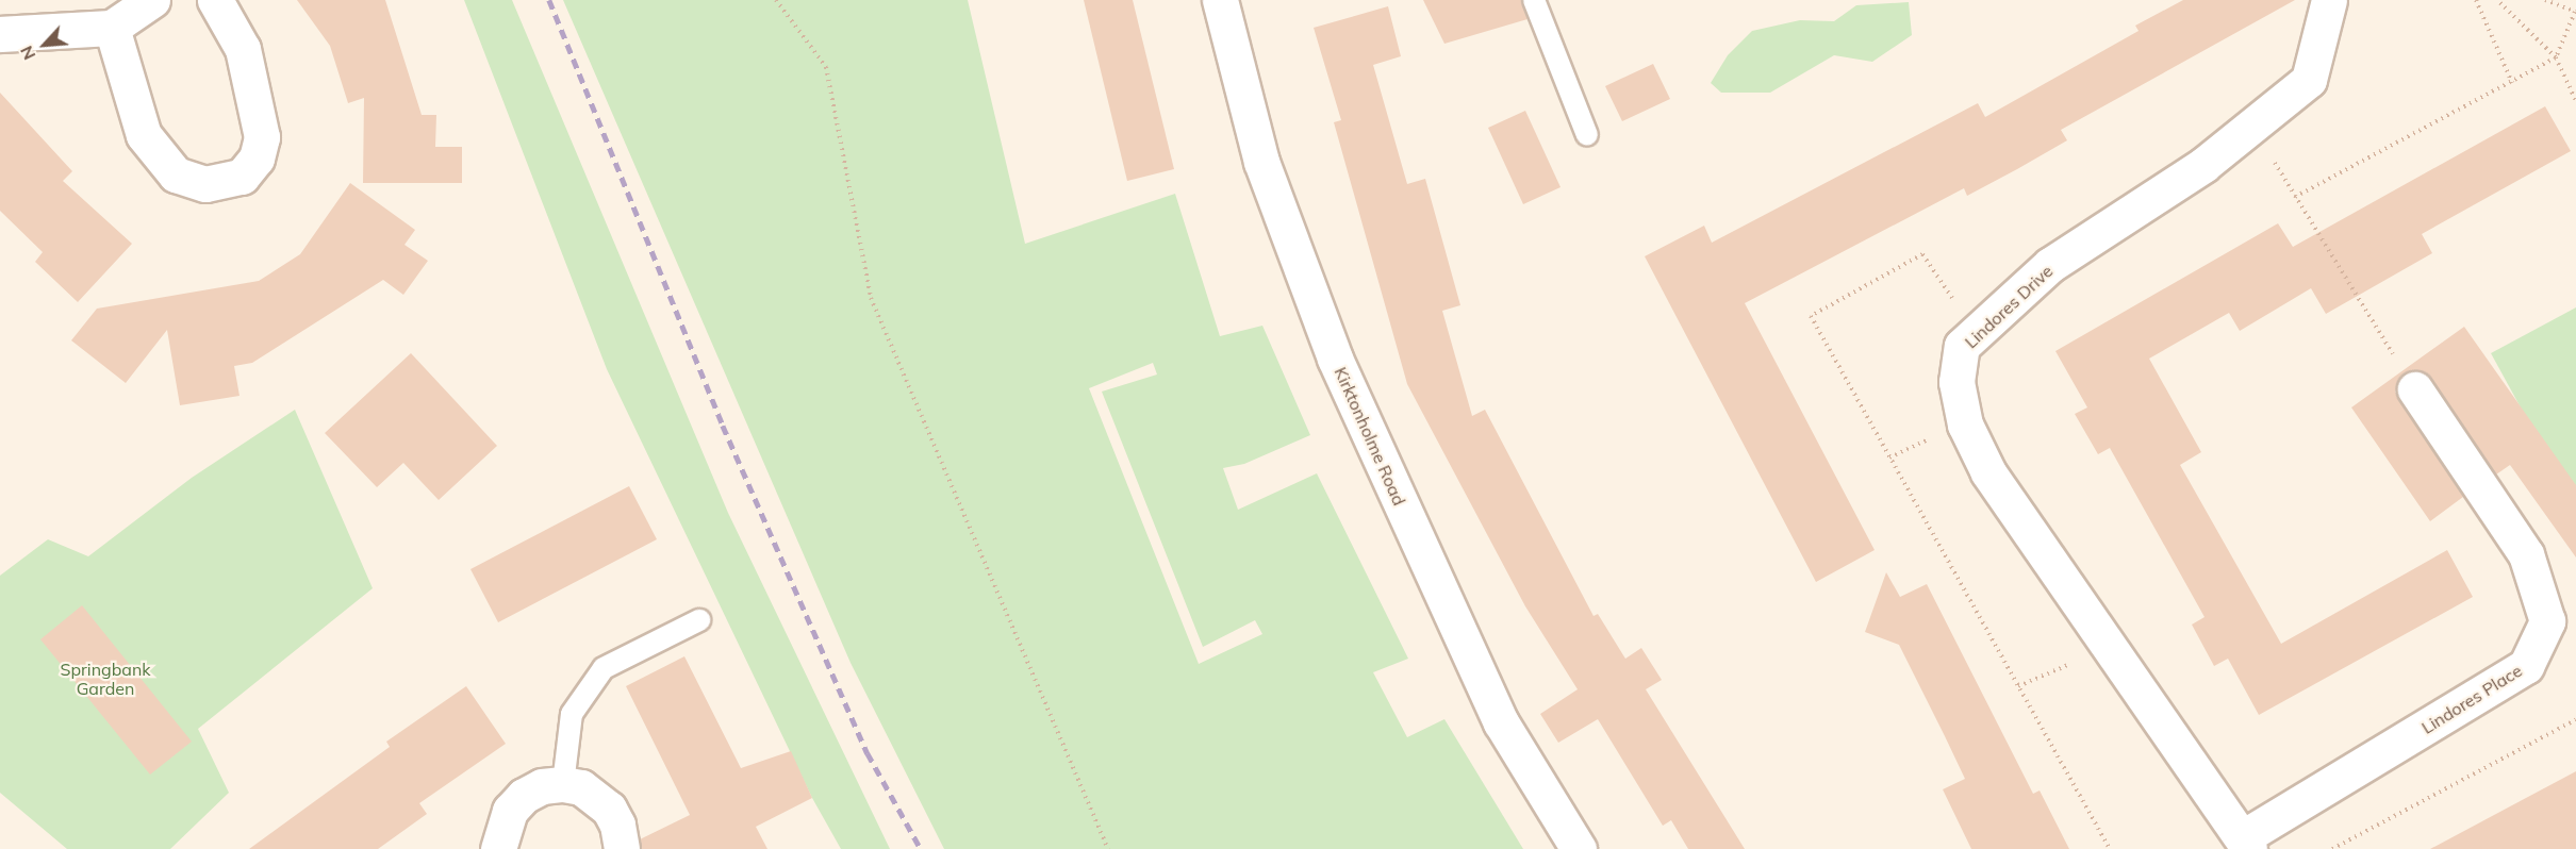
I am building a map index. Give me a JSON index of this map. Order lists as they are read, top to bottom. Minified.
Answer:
{"streets":{"street":["Lindores Drive","Kirktonholme Road","Lindores Place"]},"crossings":[["Lindores Drive","Lindores Place"]],"parks":["Springbank Garden"],"north":"bottom left"}
